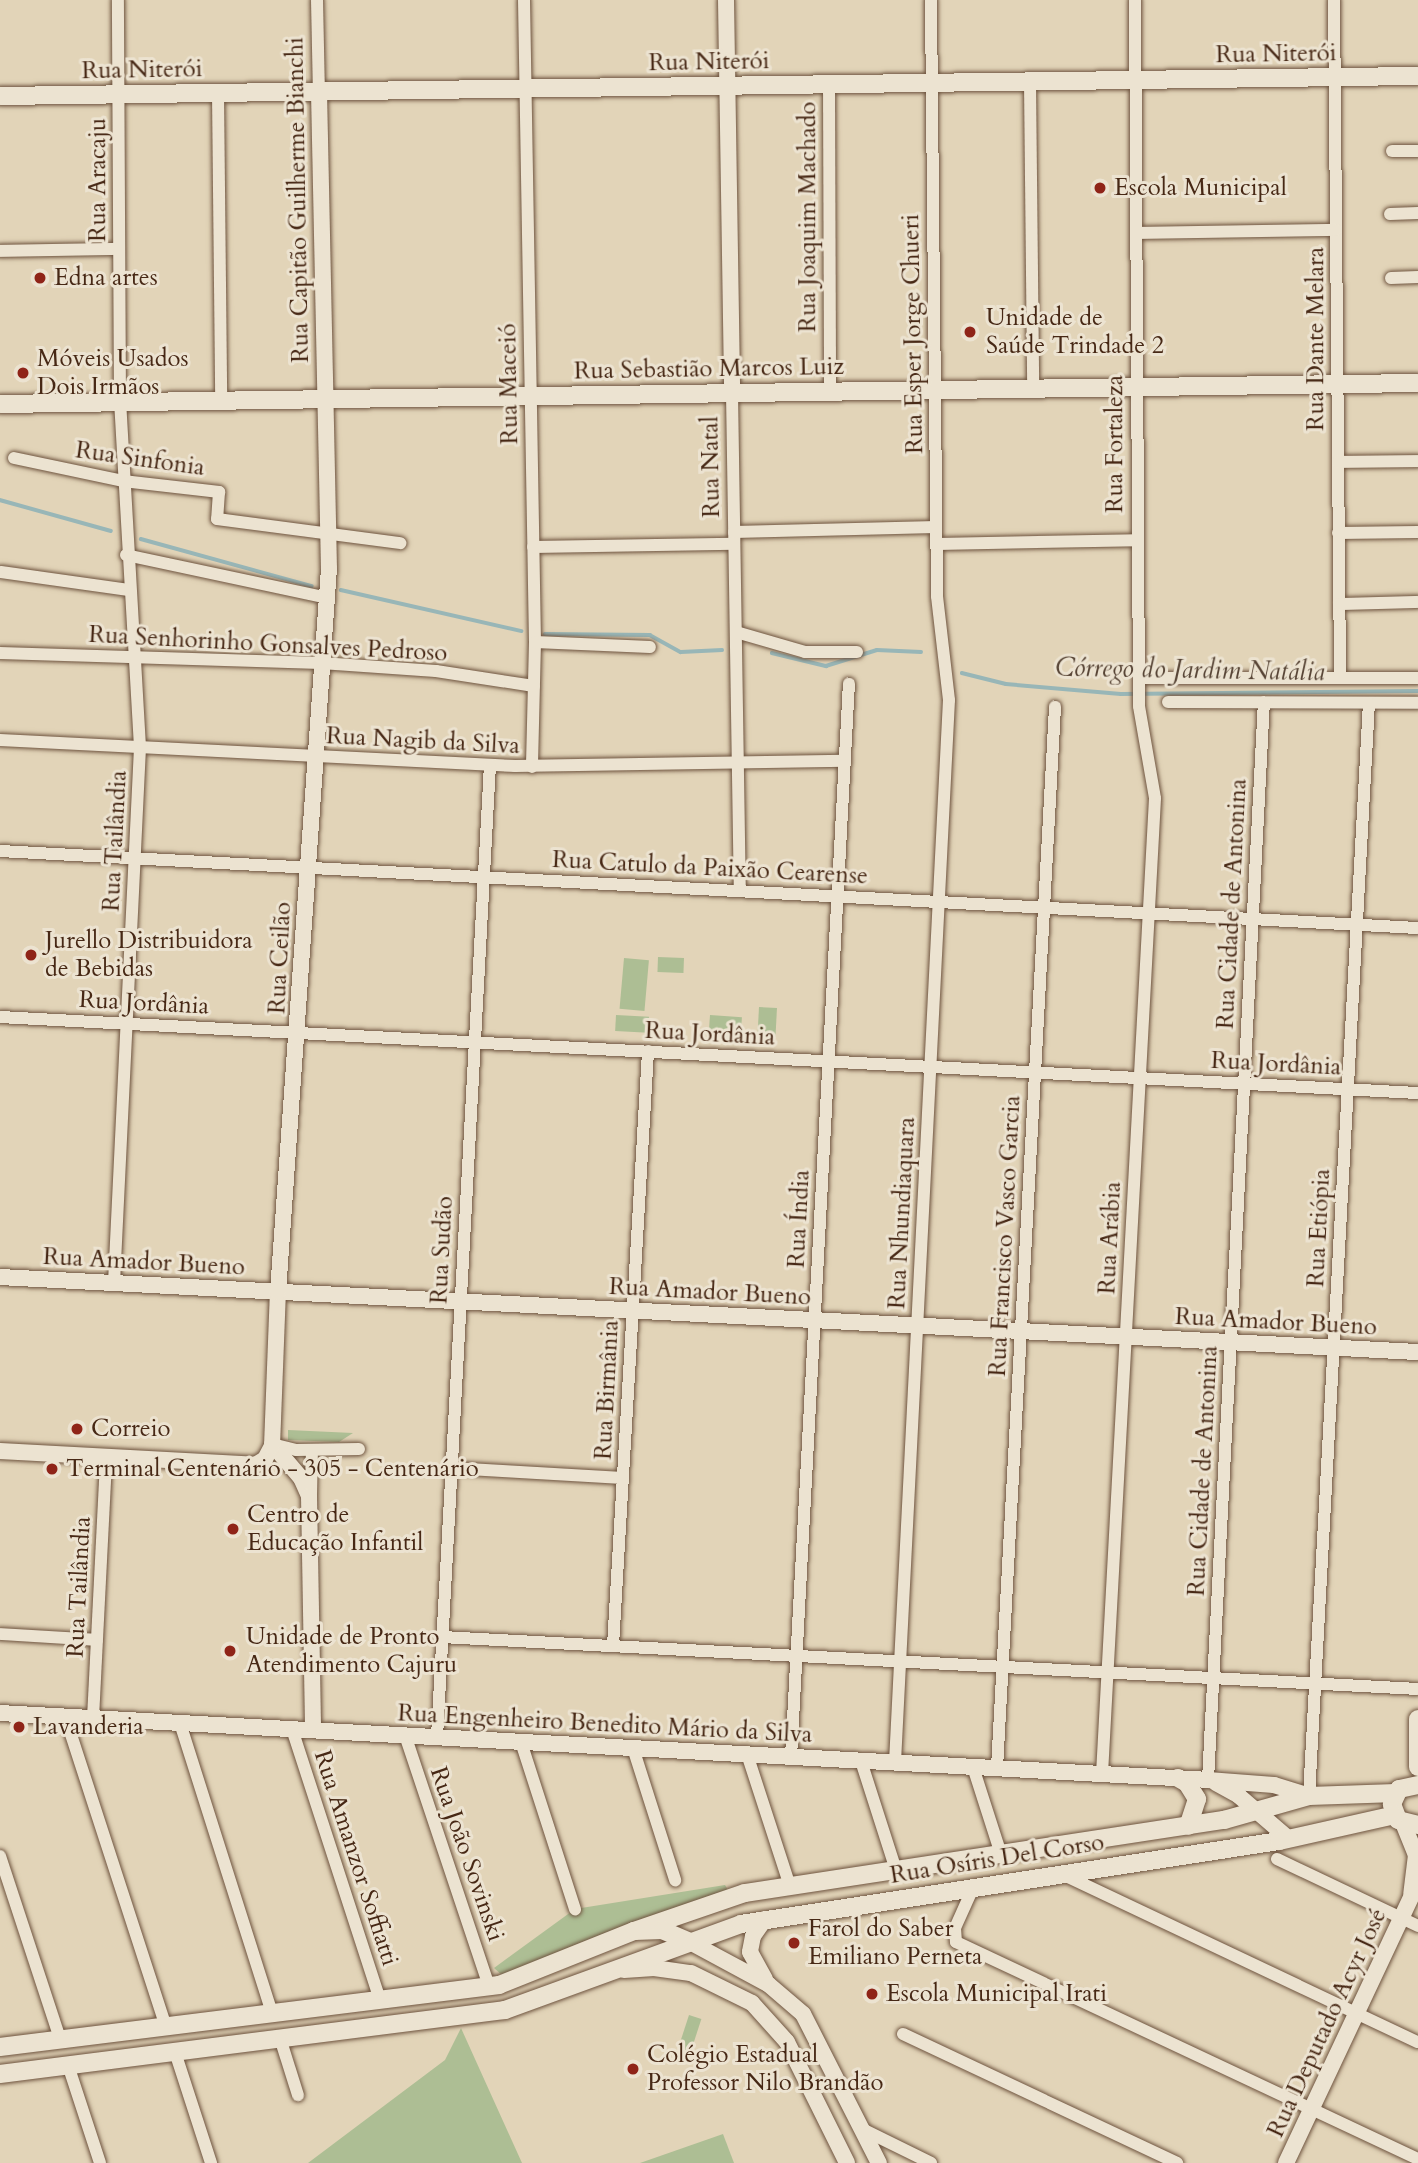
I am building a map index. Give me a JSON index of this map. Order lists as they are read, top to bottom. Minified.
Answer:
{"streets":{"main road":["Rua Niterói","Rua Sebastião Marcos Luiz","Rua Osíris Del Corso"],"street":["Rua Aracaju","Rua Capitão Guilherme Bianchi","Rua Joaquim Machado","Rua Esper Jorge Chueri","Rua Dante Melara","Rua Maceió","Rua Fortaleza","Rua Sinfonia","Rua Natal","Rua Senhorinho Gonsalves Pedroso","Rua Nagib da Silva","Rua Tailândia","Rua Catulo da Paixão Cearense","Rua Cidade de Antonina","Rua Ceilão","Rua Jordânia","Rua Nhundiaquara","Rua Índia","Rua Etiópia","Rua Francisco Vasco Garcia","Rua Arábia","Rua Sudão","Rua Amador Bueno","Rua Birmânia","Rua Engenheiro Benedito Mário da Silva","Rua João Sovinski","Rua Amanzor Soffiatti","Rua Deputado Acyr José"]},"crossings":[["Rua Niterói","Rua Aracaju"],["Rua Niterói","Rua Capitão Guilherme Bianchi"],["Rua Niterói","Rua Joaquim Machado"],["Rua Niterói","Rua Esper Jorge Chueri"],["Rua Niterói","Rua Dante Melara"],["Rua Niterói","Rua Maceió"],["Rua Niterói","Rua Fortaleza"],["Rua Niterói","Rua Natal"],["Rua Aracaju","Rua Sebastião Marcos Luiz"],["Rua Aracaju","Rua Tailândia"],["Rua Capitão Guilherme Bianchi","Rua Sebastião Marcos Luiz"],["Rua Capitão Guilherme Bianchi","Rua Ceilão"],["Rua Joaquim Machado","Rua Sebastião Marcos Luiz"],["Rua Esper Jorge Chueri","Rua Sebastião Marcos Luiz"],["Rua Esper Jorge Chueri","Rua Nhundiaquara"],["Rua Dante Melara","Rua Sebastião Marcos Luiz"],["Rua Sebastião Marcos Luiz","Rua Maceió"],["Rua Sebastião Marcos Luiz","Rua Fortaleza"],["Rua Sebastião Marcos Luiz","Rua Natal"],["Rua Sebastião Marcos Luiz","Rua Tailândia"],["Rua Sebastião Marcos Luiz","Rua Ceilão"],["Rua Maceió","Rua Senhorinho Gonsalves Pedroso"],["Rua Maceió","Rua Nagib da Silva"],["Rua Fortaleza","Rua Arábia"],["Rua Sinfonia","Rua Tailândia"],["Rua Sinfonia","Rua Ceilão"],["Rua Natal","Rua Nagib da Silva"],["Rua Natal","Rua Catulo da Paixão Cearense"],["Rua Senhorinho Gonsalves Pedroso","Rua Tailândia"],["Rua Senhorinho Gonsalves Pedroso","Rua Ceilão"],["Rua Nagib da Silva","Rua Tailândia"],["Rua Nagib da Silva","Rua Ceilão"],["Rua Nagib da Silva","Rua Índia"],["Rua Nagib da Silva","Rua Sudão"],["Rua Tailândia","Rua Catulo da Paixão Cearense"],["Rua Tailândia","Rua Jordânia"],["Rua Tailândia","Rua Amador Bueno"],["Rua Tailândia","Rua Engenheiro Benedito Mário da Silva"],["Rua Catulo da Paixão Cearense","Rua Cidade de Antonina"],["Rua Catulo da Paixão Cearense","Rua Ceilão"],["Rua Catulo da Paixão Cearense","Rua Nhundiaquara"],["Rua Catulo da Paixão Cearense","Rua Índia"],["Rua Catulo da Paixão Cearense","Rua Etiópia"],["Rua Catulo da Paixão Cearense","Rua Francisco Vasco Garcia"],["Rua Catulo da Paixão Cearense","Rua Arábia"],["Rua Catulo da Paixão Cearense","Rua Sudão"],["Rua Cidade de Antonina","Rua Jordânia"],["Rua Cidade de Antonina","Rua Amador Bueno"],["Rua Cidade de Antonina","Rua Engenheiro Benedito Mário da Silva"],["Rua Ceilão","Rua Jordânia"],["Rua Ceilão","Rua Amador Bueno"],["Rua Jordânia","Rua Nhundiaquara"],["Rua Jordânia","Rua Índia"],["Rua Jordânia","Rua Etiópia"],["Rua Jordânia","Rua Francisco Vasco Garcia"],["Rua Jordânia","Rua Arábia"],["Rua Jordânia","Rua Sudão"],["Rua Jordânia","Rua Birmânia"],["Rua Nhundiaquara","Rua Amador Bueno"],["Rua Nhundiaquara","Rua Engenheiro Benedito Mário da Silva"],["Rua Índia","Rua Amador Bueno"],["Rua Índia","Rua Engenheiro Benedito Mário da Silva"],["Rua Etiópia","Rua Amador Bueno"],["Rua Etiópia","Rua Engenheiro Benedito Mário da Silva"],["Rua Etiópia","Rua Osíris Del Corso"],["Rua Francisco Vasco Garcia","Rua Amador Bueno"],["Rua Francisco Vasco Garcia","Rua Engenheiro Benedito Mário da Silva"],["Rua Arábia","Rua Amador Bueno"],["Rua Arábia","Rua Engenheiro Benedito Mário da Silva"],["Rua Sudão","Rua Amador Bueno"],["Rua Sudão","Rua Engenheiro Benedito Mário da Silva"],["Rua Amador Bueno","Rua Birmânia"],["Rua Engenheiro Benedito Mário da Silva","Rua João Sovinski"],["Rua Engenheiro Benedito Mário da Silva","Rua Amanzor Soffiatti"],["Rua Engenheiro Benedito Mário da Silva","Rua Osíris Del Corso"],["Rua João Sovinski","Rua Osíris Del Corso"],["Rua Amanzor Soffiatti","Rua Osíris Del Corso"],["Rua Osíris Del Corso","Rua Deputado Acyr José"]],"water":["Córrego do Jardim Natália"],"places":["Escola Municipal","Edna artes","Unidade de Saúde Trindade 2","Móveis Usados Dois Irmãos","Jurello Distribuidora de Bebidas","Correio","Terminal Centenário - 305 - Centenário","Centro de Educação Infantil","Unidade de Pronto Atendimento Cajuru","Lavanderia","Farol do Saber Emiliano Perneta","Escola Municipal Irati","Colégio Estadual Professor Nilo Brandão"]}
